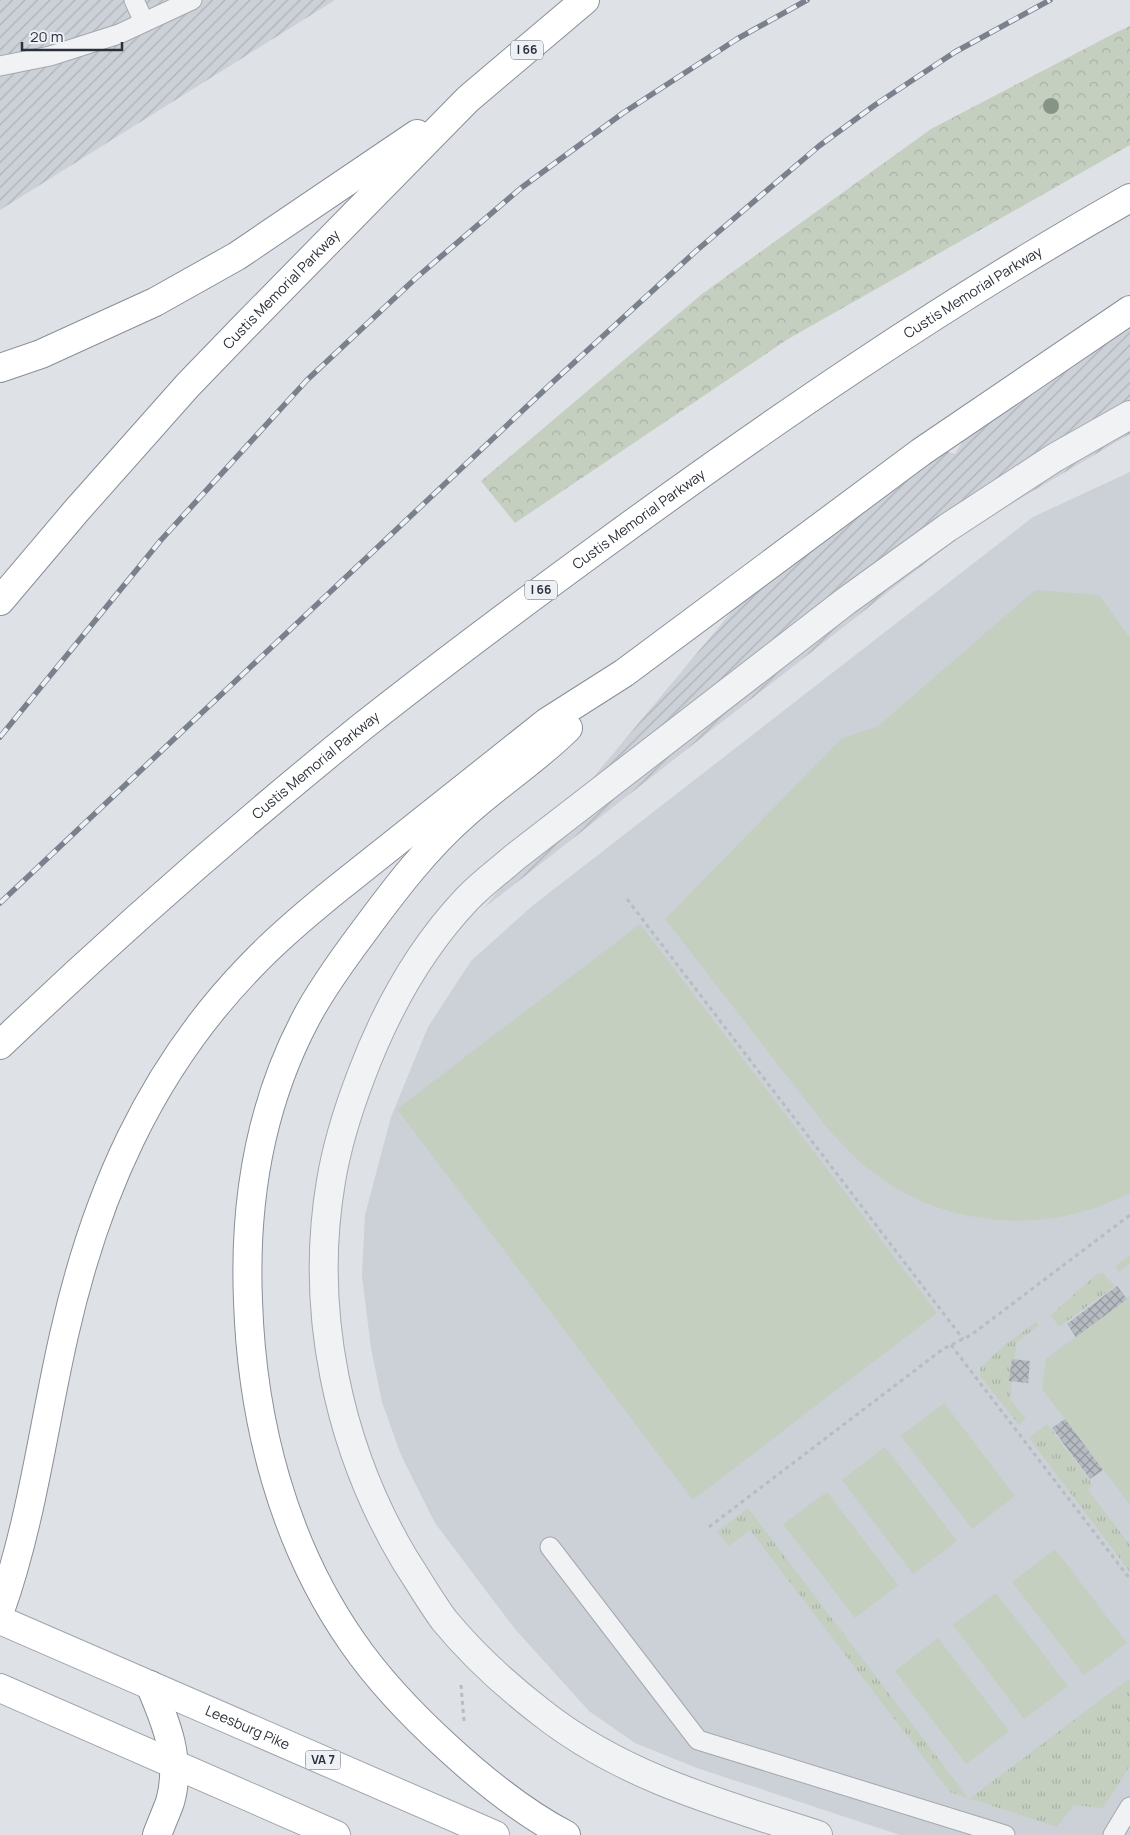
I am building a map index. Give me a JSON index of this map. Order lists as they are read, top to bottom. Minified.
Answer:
{"streets":{"main road":["I 66","Custis Memorial Parkway","Leesburg Pike","VA 7"]},"scale_bar":"20 m"}
